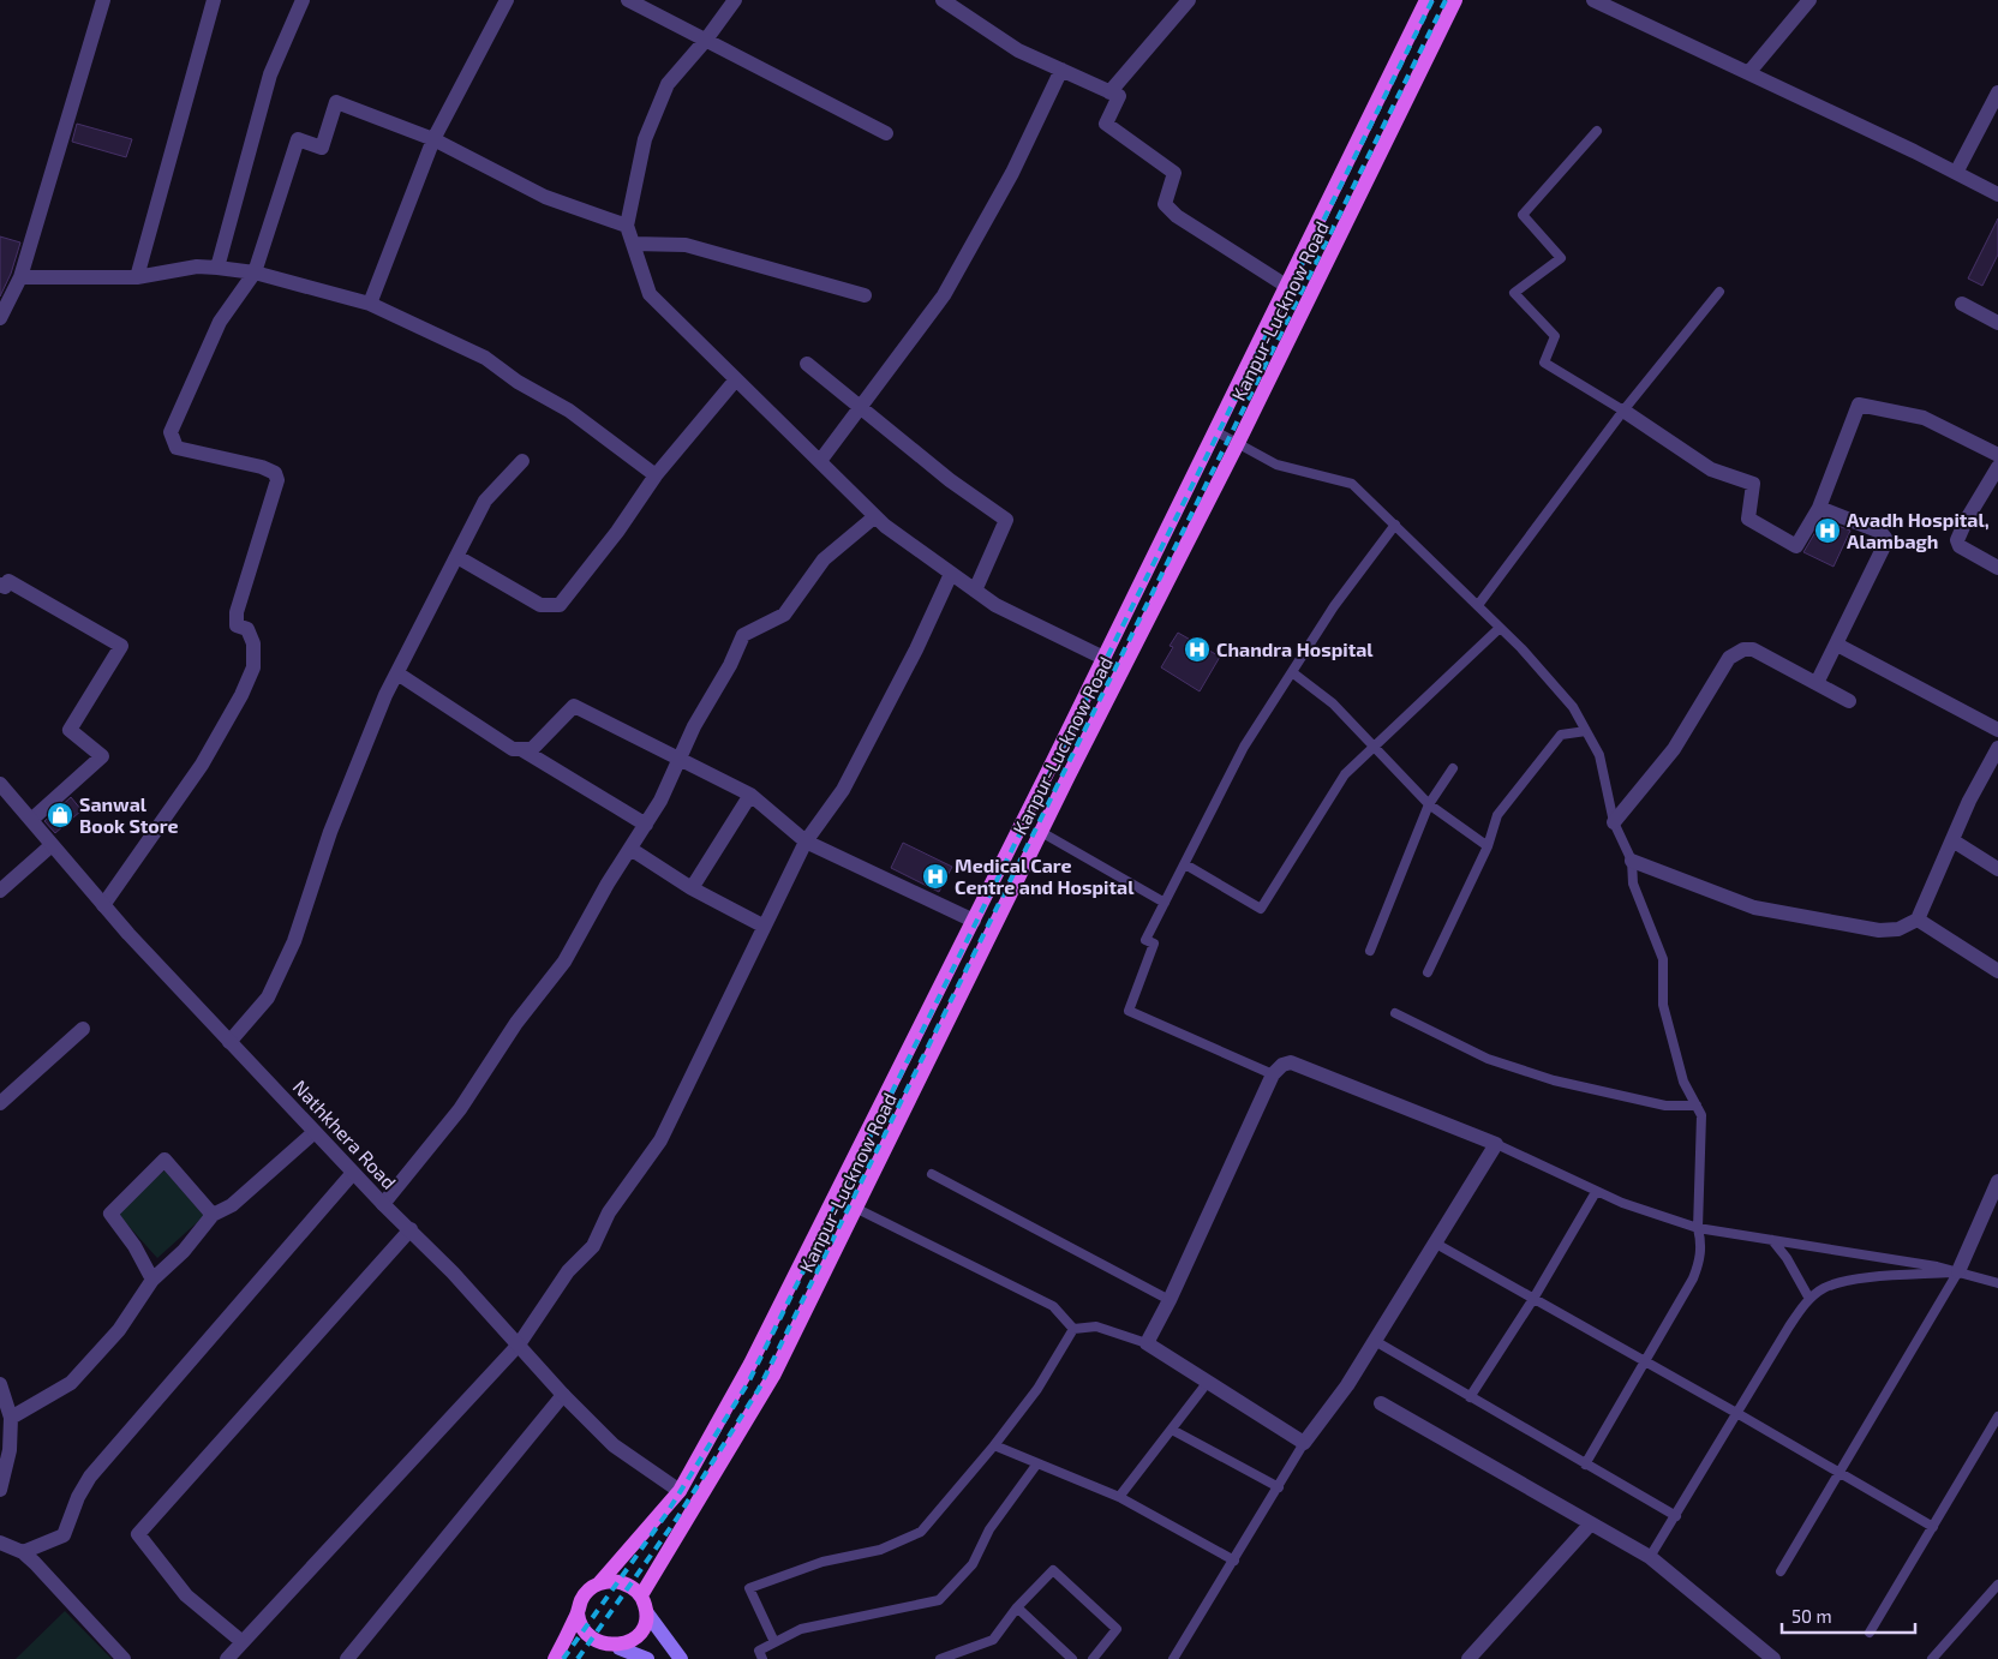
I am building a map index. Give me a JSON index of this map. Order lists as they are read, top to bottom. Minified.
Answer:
{"streets":{"main road":["Kanpur-Lucknow Road"],"street":["Nathkhera Road"]},"crossings":[["Kanpur-Lucknow Road","Nathkhera Road"]],"places":{"hospital":["Avadh Hospital, Alambagh","Chandra Hospital","Medical Care Centre and Hospital"],"shop":["Sanwal Book Store"]},"scale_bar":"50 m"}
